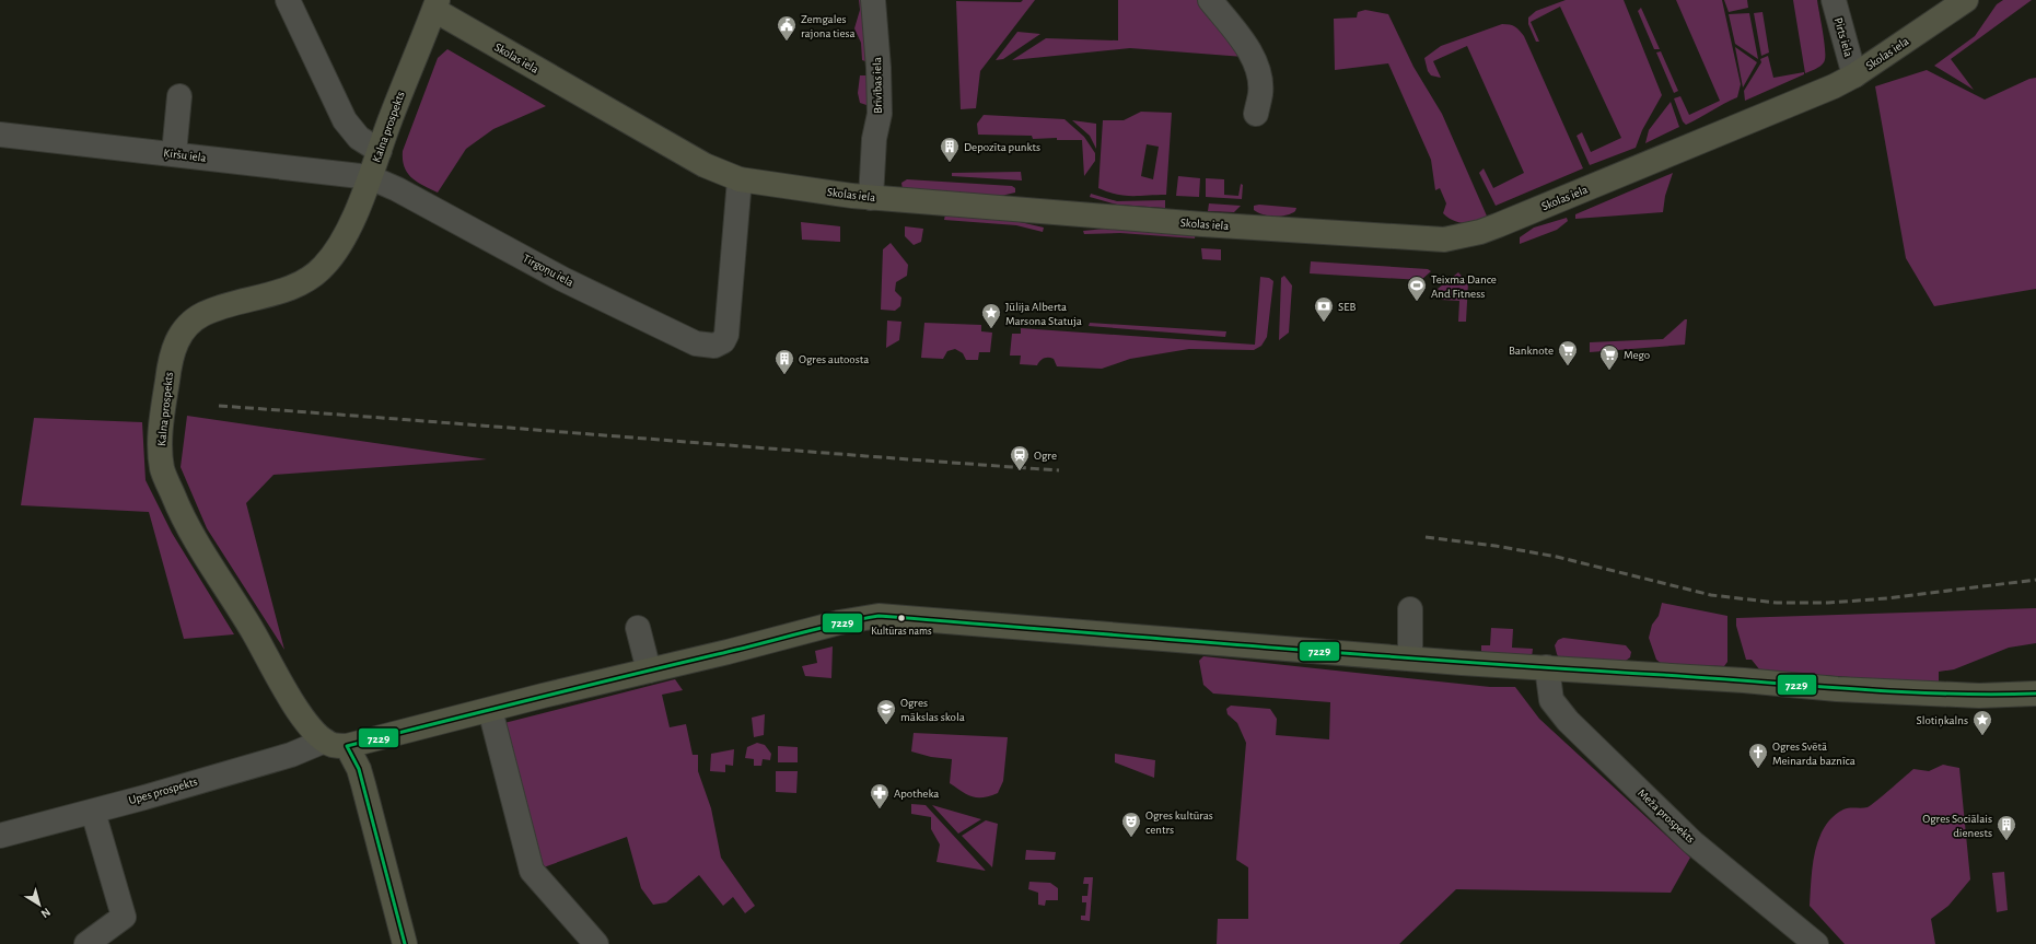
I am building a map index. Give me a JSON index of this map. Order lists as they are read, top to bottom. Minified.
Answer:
{"streets":{"main road":["Skolas iela","Kalna prospekts","Upes prospekts"],"street":["Pirts iela","Brīvības iela","Ķiršu iela","Tirgoņu iela","Meža prospekts"]},"crossings":[["Pirts iela","Skolas iela"],["Skolas iela","Brīvības iela"],["Skolas iela","Kalna prospekts"],["Skolas iela","Tirgoņu iela"],["Kalna prospekts","Ķiršu iela"],["Kalna prospekts","Tirgoņu iela"],["Kalna prospekts","Upes prospekts"],["Ķiršu iela","Tirgoņu iela"],["Upes prospekts","Meža prospekts"]],"places":{"public building":["Zemgales rajona tiesa"],"building":["Depozīta punkts","Ogres autoosta","Ogres Sociālais dienests"],"sports":["Teixma Dance And Fitness"],"bank":["SEB"],"place":["Jūlija Alberta Marsona Statuja","Slotiņkalns"],"supermarket":["Banknote","Mego"],"station":["Ogre"],"other":["Kultūras nams"],"school or university":["Ogres mākslas skola"],"church":["Ogres Svētā Meinarda baznīca"],"pharmacy":["Apotheka"],"theatre":["Ogres kultūras centrs"]},"lines":["transit line 7229"],"north":"bottom right"}
